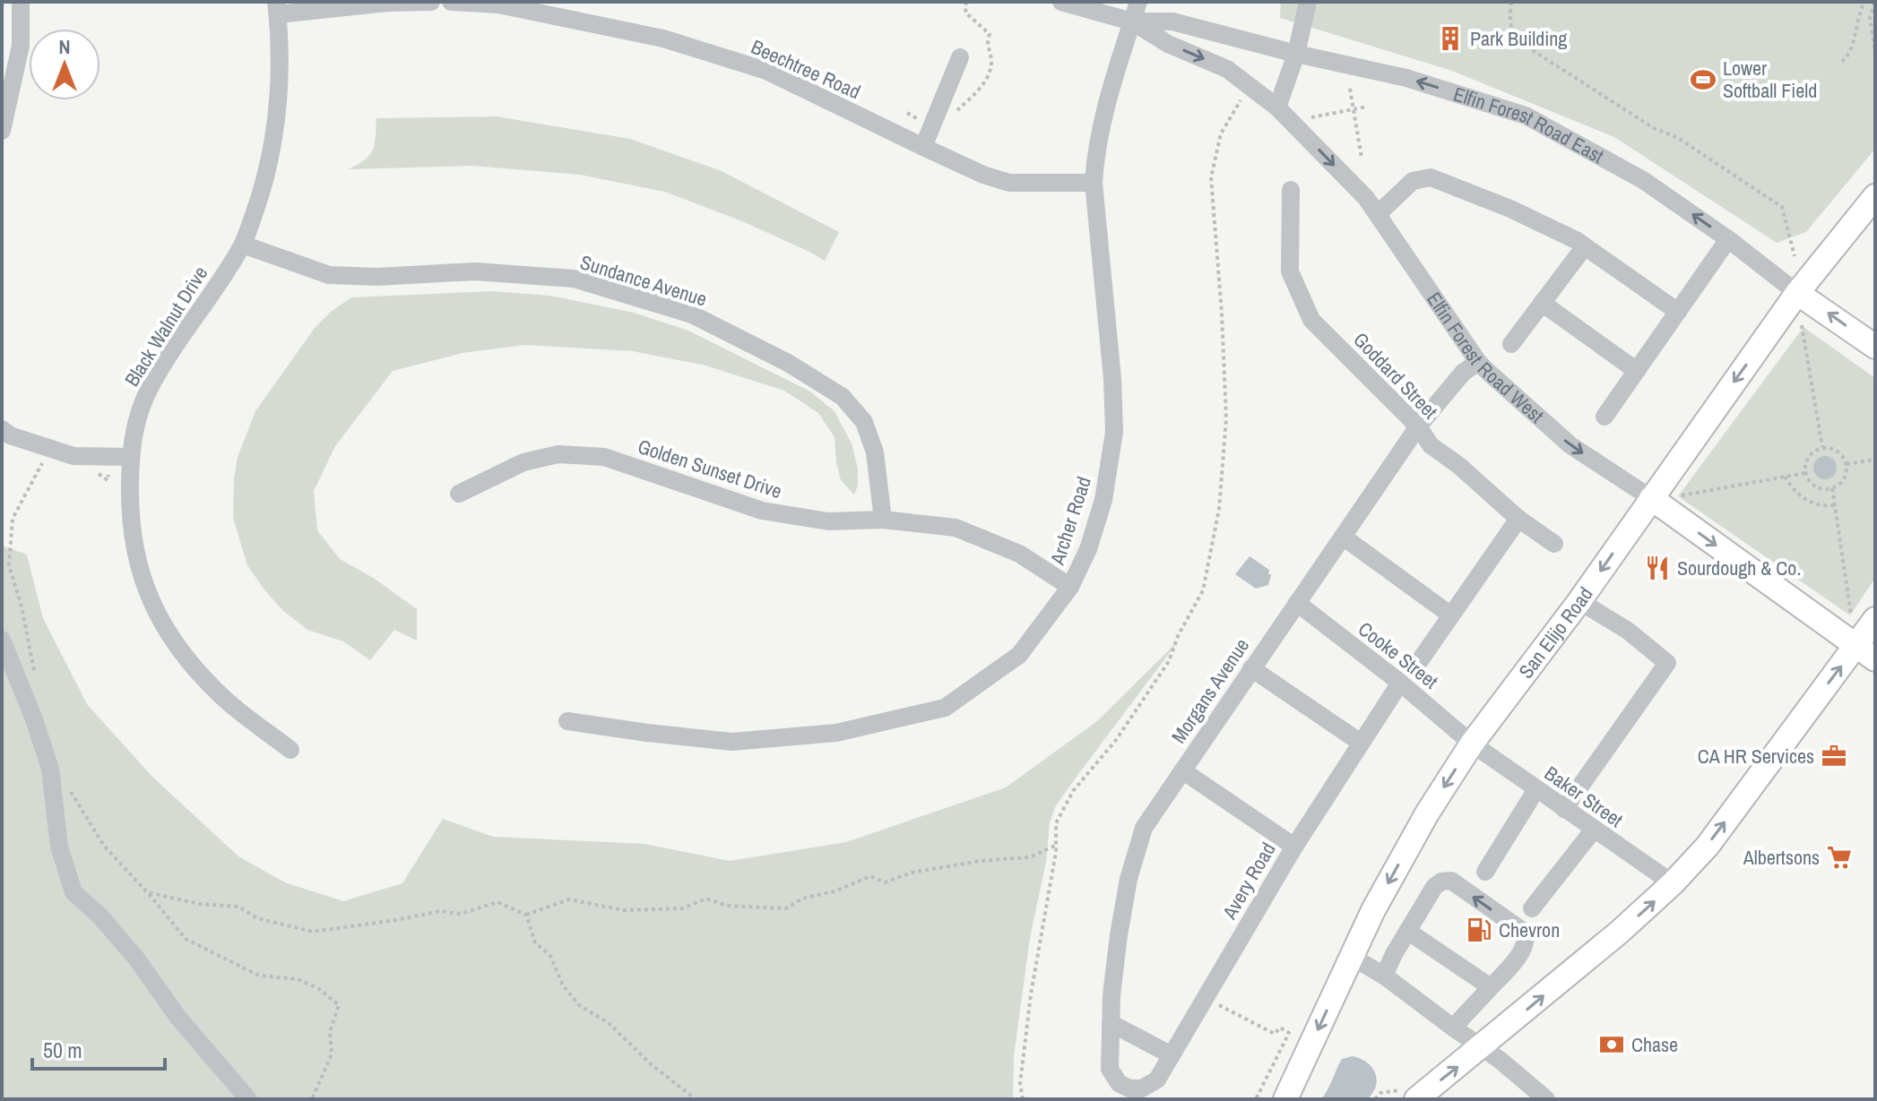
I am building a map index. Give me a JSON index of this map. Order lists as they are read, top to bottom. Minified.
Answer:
{"streets":{"main road":["Elfin Forest Road East","Elfin Forest Road West","San Elijo Road"],"street":["Beechtree Road","Sundance Avenue","Black Walnut Drive","Goddard Street","Golden Sunset Drive","Archer Road","Cooke Street","Morgans Avenue","Baker Street","Avery Road"]},"crossings":[["Beechtree Road","Archer Road"],["Elfin Forest Road East","Elfin Forest Road West"],["Elfin Forest Road East","Archer Road"],["Elfin Forest Road East","San Elijo Road"],["Sundance Avenue","Black Walnut Drive"],["Sundance Avenue","Golden Sunset Drive"],["Elfin Forest Road West","Archer Road"],["Elfin Forest Road West","San Elijo Road"],["Elfin Forest Road West","Morgans Avenue"],["Goddard Street","Morgans Avenue"],["Golden Sunset Drive","Archer Road"],["San Elijo Road","Cooke Street"],["San Elijo Road","Baker Street"],["Cooke Street","Morgans Avenue"],["Cooke Street","Baker Street"],["Cooke Street","Avery Road"],["Morgans Avenue","Avery Road"]],"one_way":["Elfin Forest Road West","San Elijo Road"],"places":{"building":["Park Building"],"sports":["Lower Softball Field"],"restaurant":["Sourdough & Co."],"office":["CA HR Services"],"supermarket":["Albertsons"],"fuel station":["Chevron"],"bank":["Chase"]},"scale_bar":"50 m","north":"top"}
